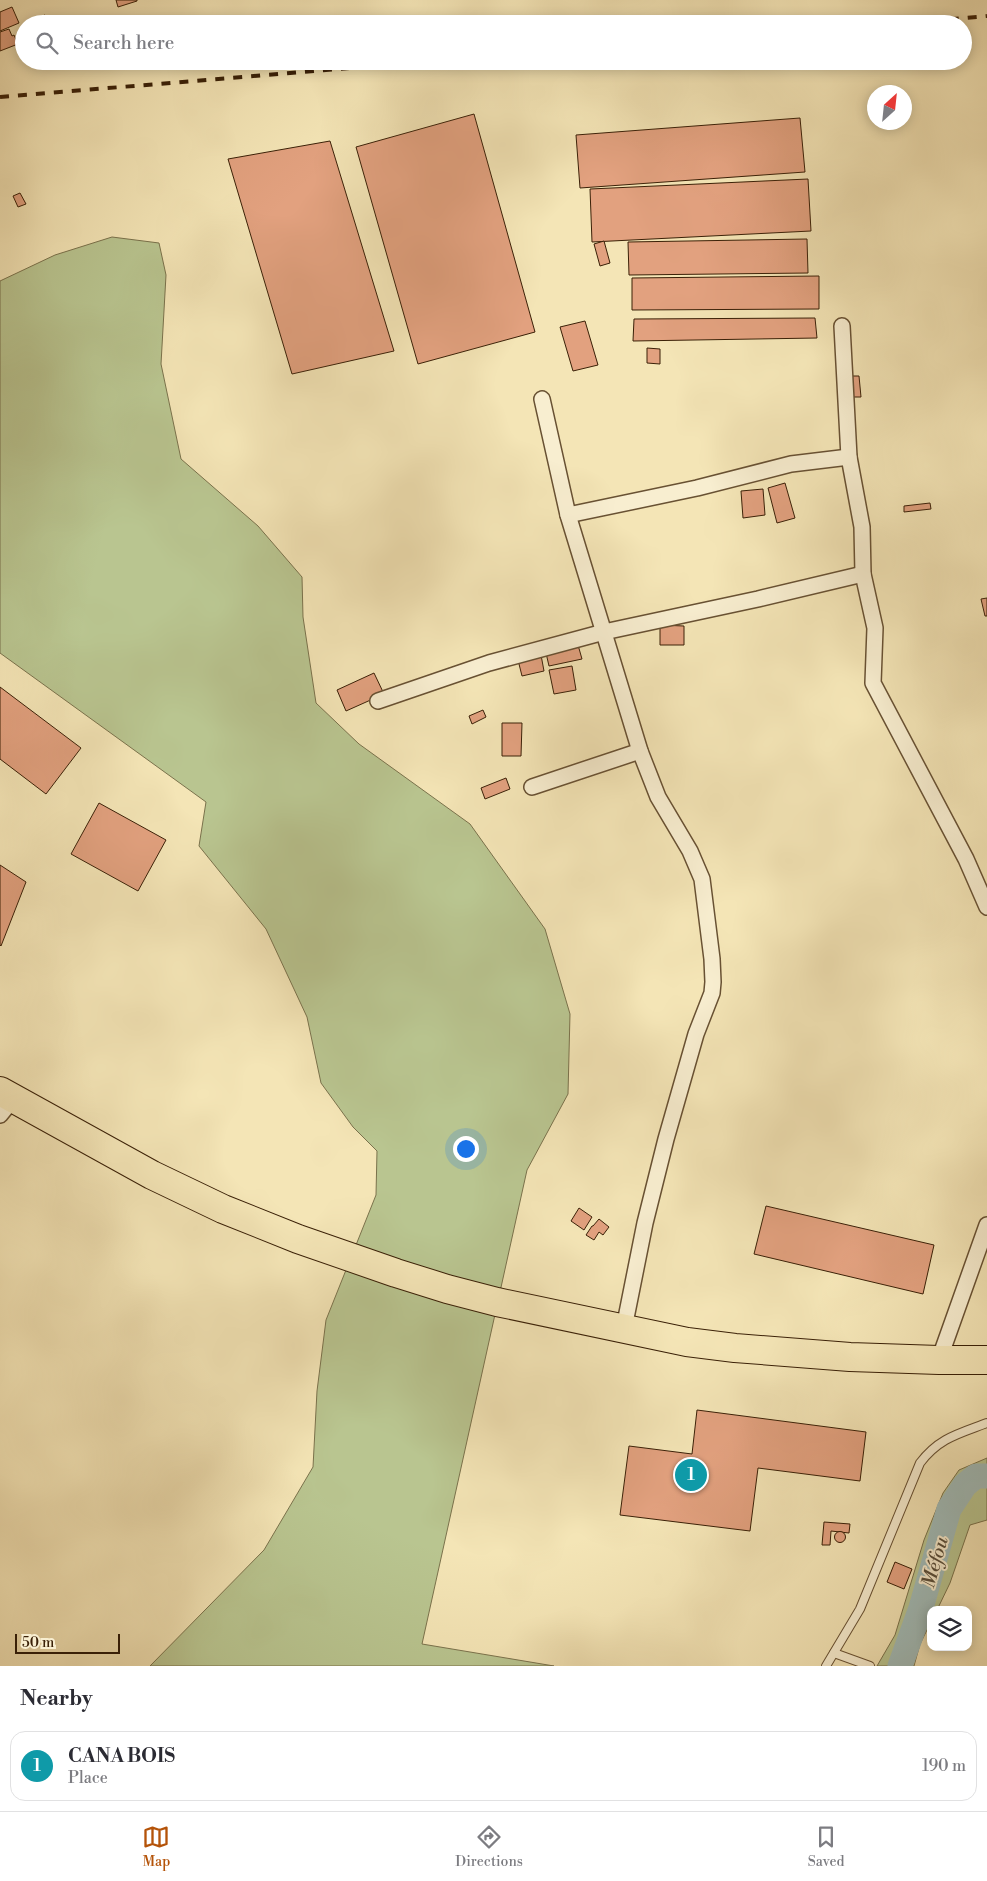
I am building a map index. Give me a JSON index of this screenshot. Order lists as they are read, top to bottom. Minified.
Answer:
{"water":["Méfou"],"scale_bar":"50 m","north":"top right","page":{"search":"Search here","pins":"1","scale":"50 m","heading":"Nearby","list":[{"mark":"1","name":"CANA BOIS","note":"Place","value":"190 m"}],"nav":["Map","Directions","Saved"]}}
